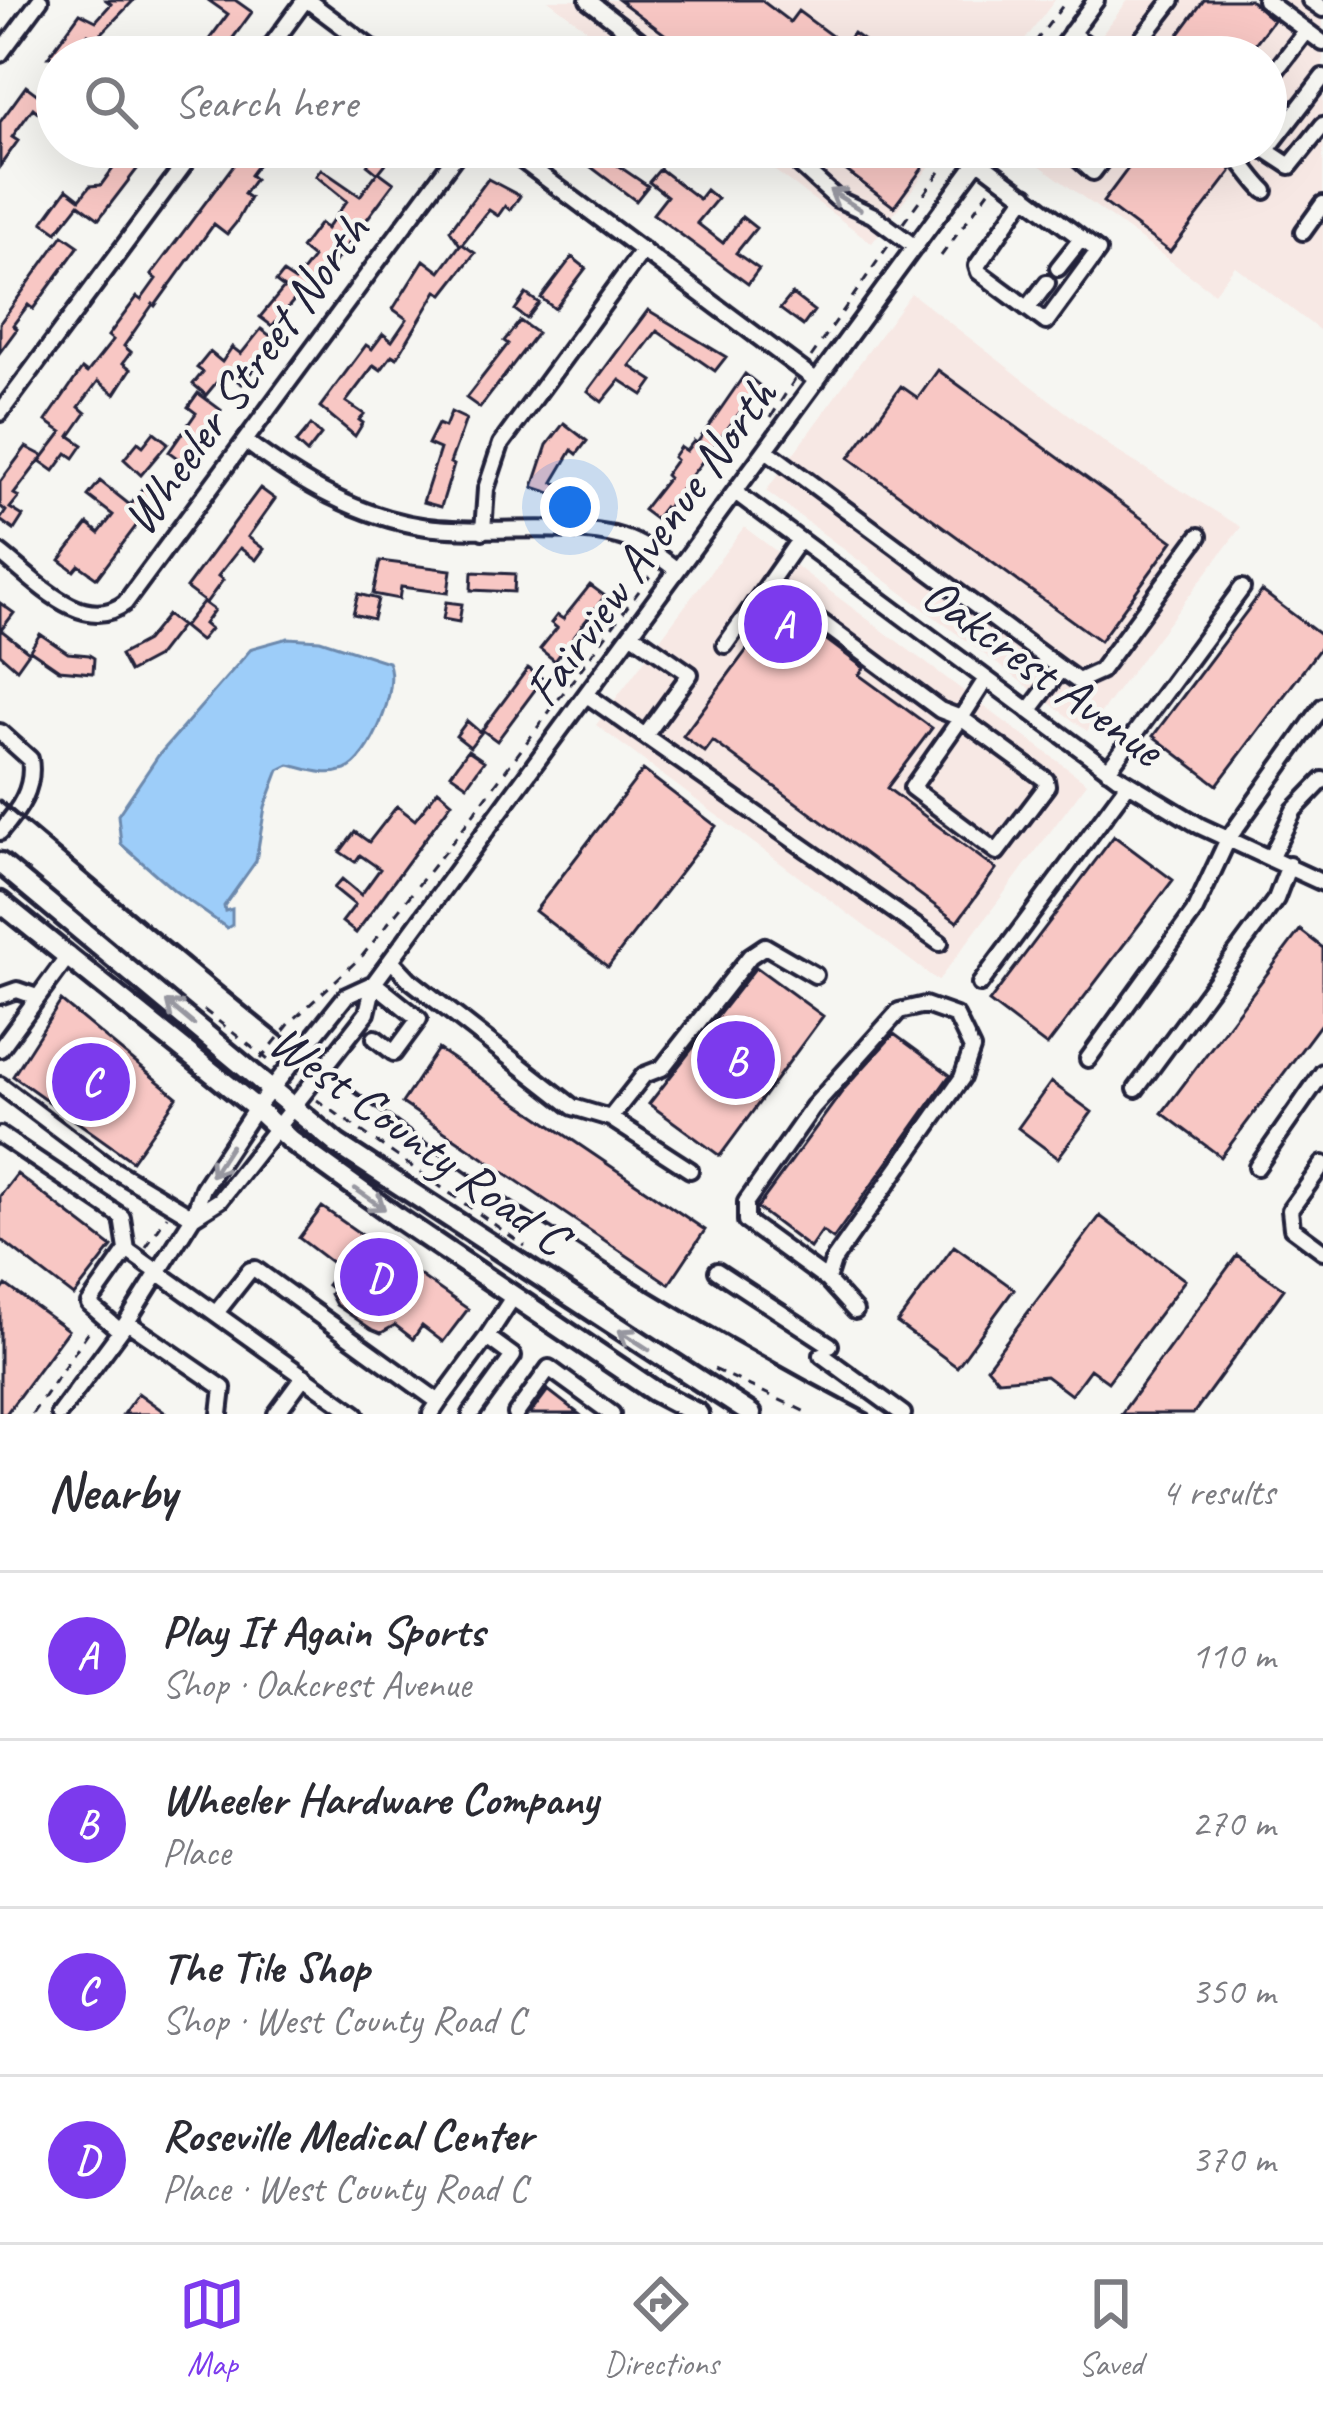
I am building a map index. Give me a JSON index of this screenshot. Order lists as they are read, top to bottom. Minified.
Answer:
{"streets":{"main road":["West County Road C"],"street":["Wheeler Street North","Fairview Avenue North","Oakcrest Avenue"]},"crossings":[["Fairview Avenue North","Oakcrest Avenue"],["Fairview Avenue North","West County Road C"]],"page":{"search":"Search here","pins":["A","B","C","D"],"heading":["Nearby","4 results"],"list":[{"mark":"A","name":"Play It Again Sports","note":"Shop · Oakcrest Avenue","value":"110 m"},{"mark":"B","name":"Wheeler Hardware Company","note":"Place","value":"270 m"},{"mark":"C","name":"The Tile Shop","note":"Shop · West County Road C","value":"350 m"},{"mark":"D","name":"Roseville Medical Center","note":"Place · West County Road C","value":"370 m"}],"nav":["Map","Directions","Saved"]}}
